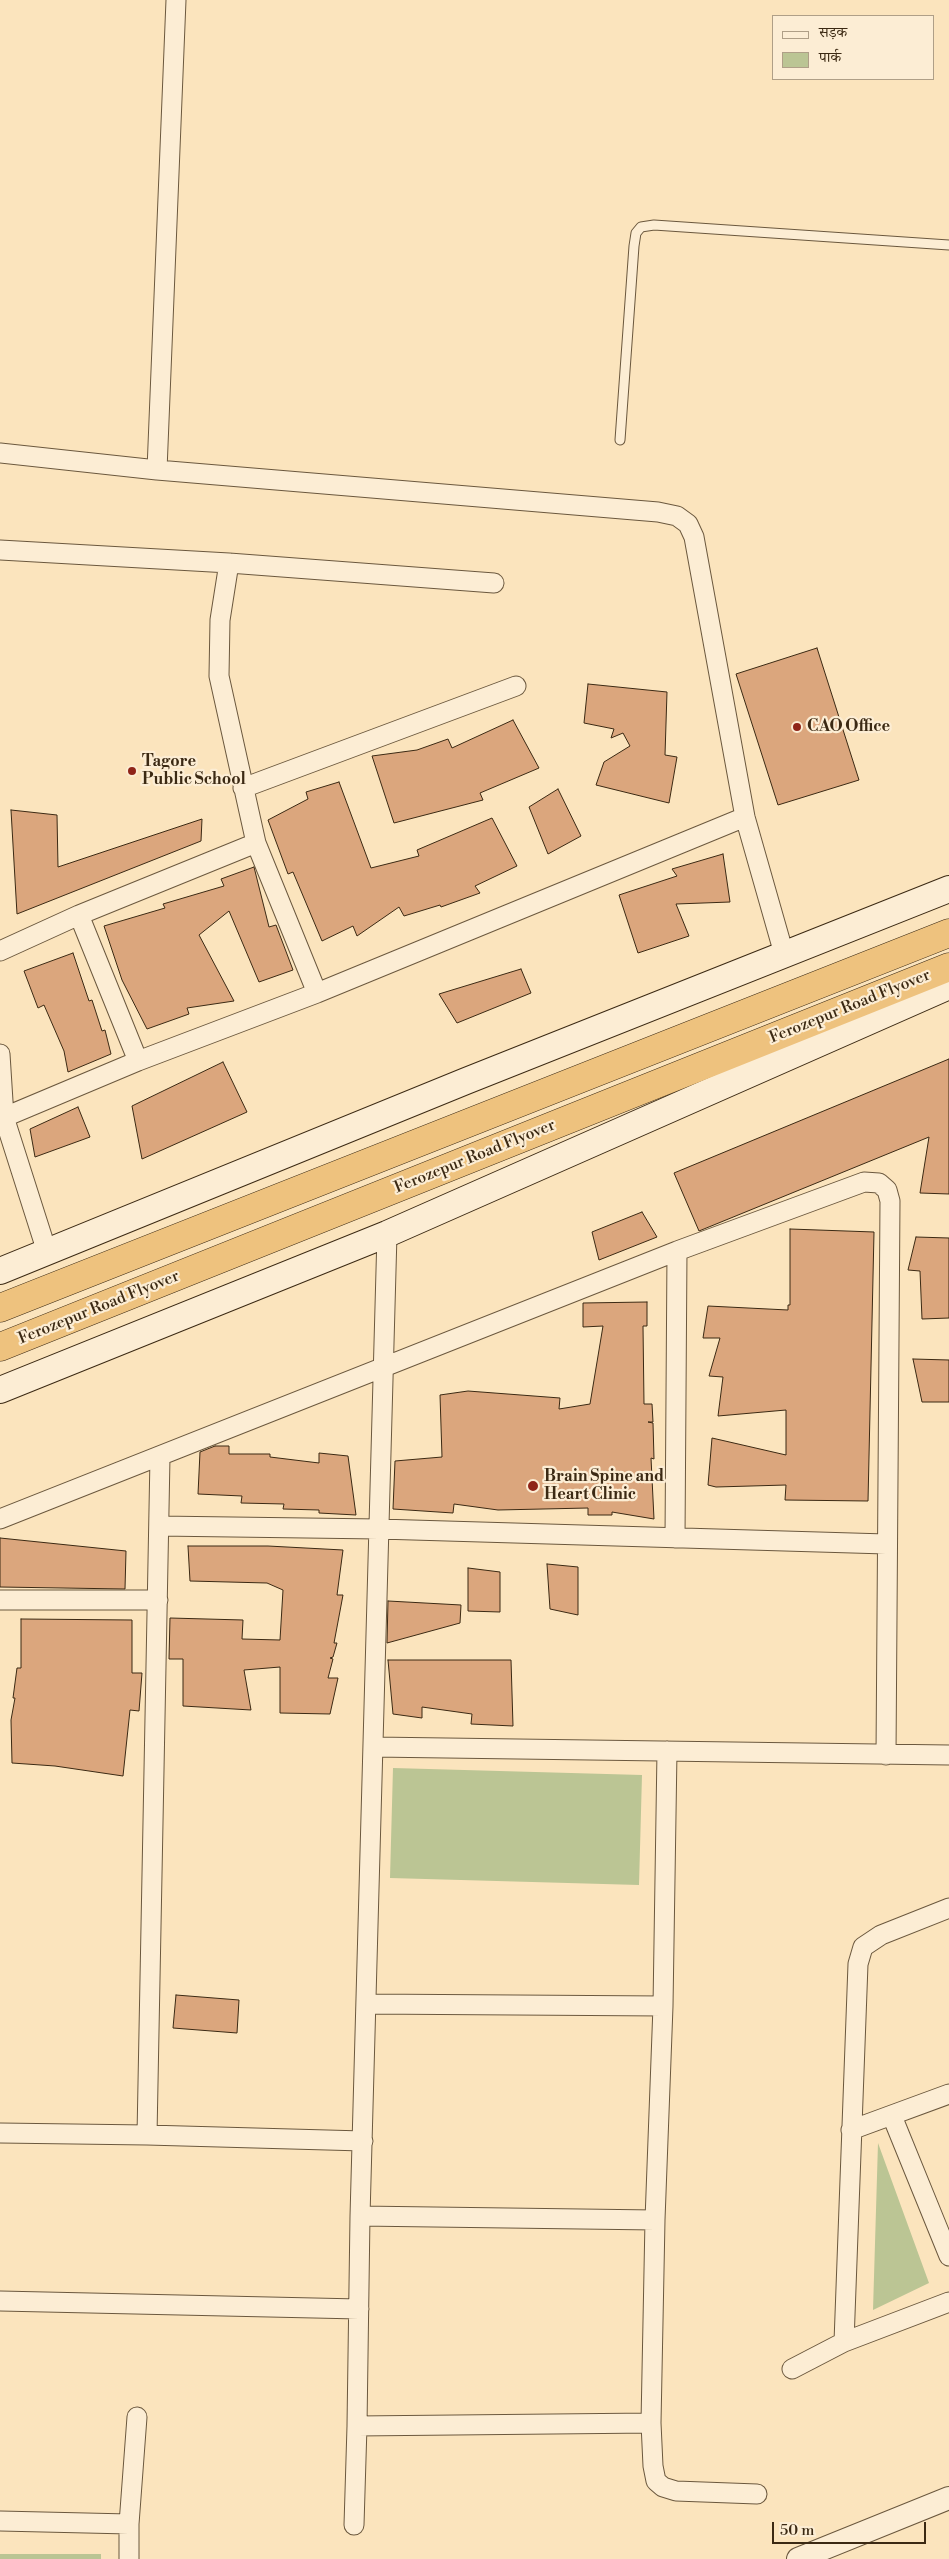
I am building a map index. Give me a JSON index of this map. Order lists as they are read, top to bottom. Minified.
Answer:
{"streets":{"highway":["Ferozepur Road Flyover"]},"places":["CAO Office","Tagore Public School","Brain Spine and Heart Clinic"],"legend":["सड़क","पार्क"],"scale_bar":"50 m"}
